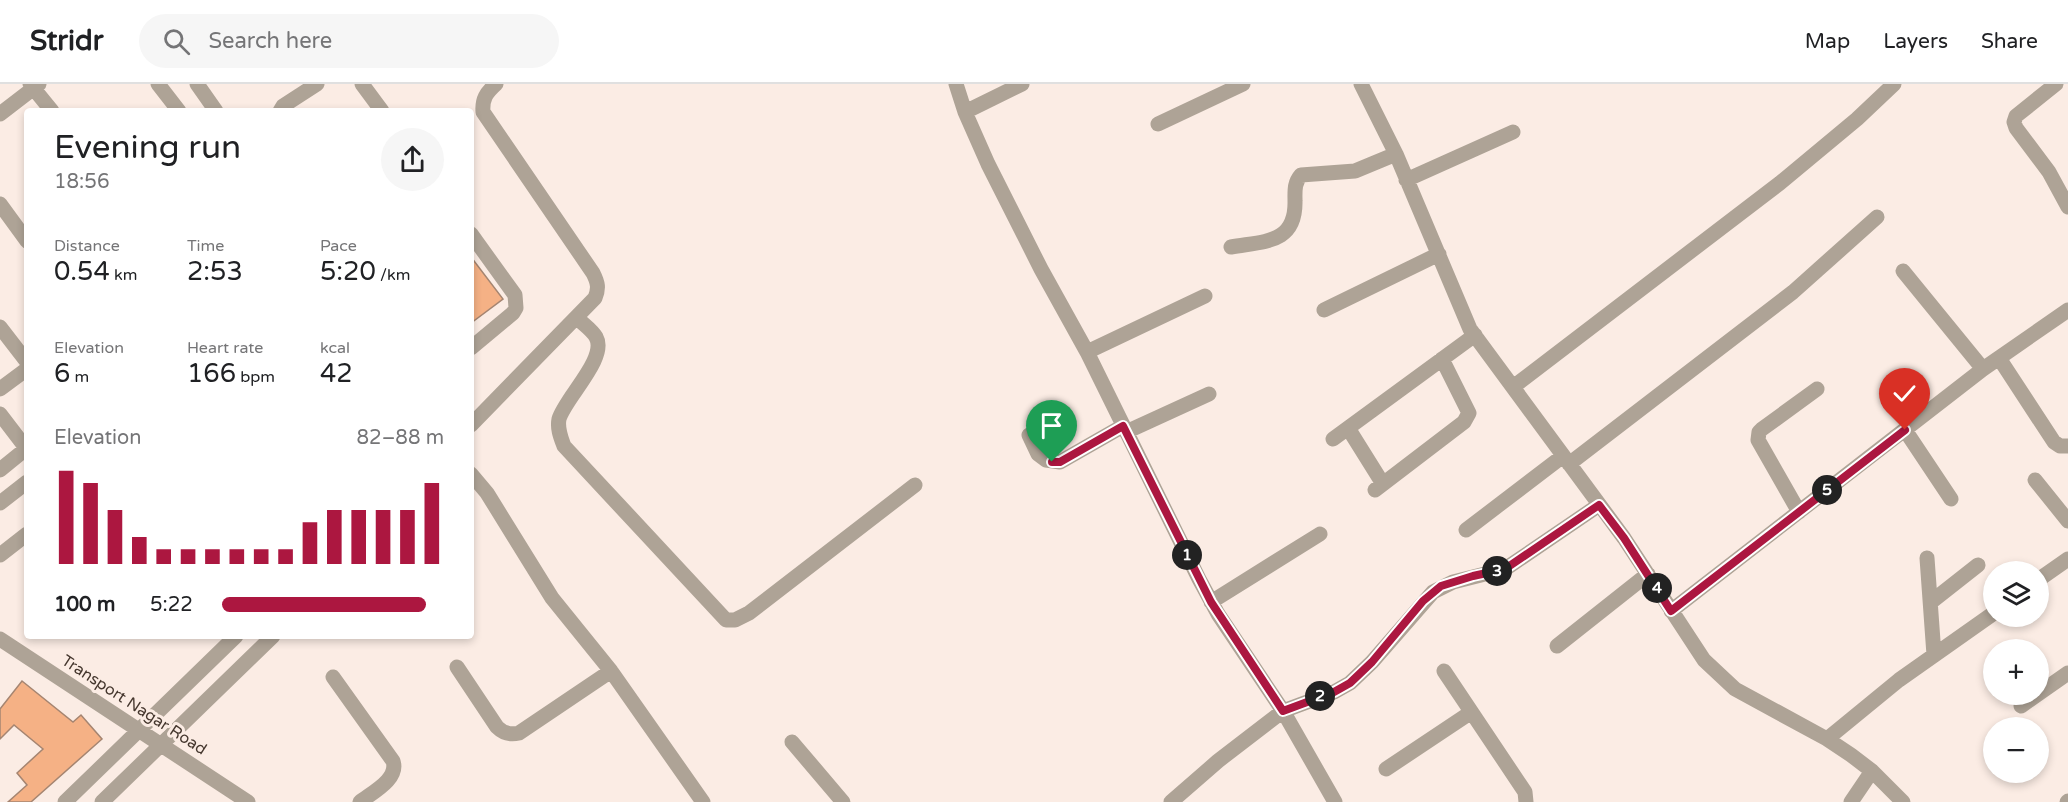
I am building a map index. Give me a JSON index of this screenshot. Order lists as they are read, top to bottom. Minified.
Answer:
{"streets":{"street":["Transport Nagar Road"]},"page":{"header":"Stridr","search":"Search here","nav":["Map","Layers","Share"],"heading":["Evening run","18:56"],"stats":[["Distance","0.54 km"],["Time","2:53"],["Pace","5:20 /km"],["Elevation","6 m"],["Heart rate","166 bpm"],["kcal","42"]],"chart":["Elevation","82–88 m"],"pins":["5","1","3","4","2"],"map_buttons":["+","−"],"list":[{"name":"100 m","note":"5:22"}]}}
